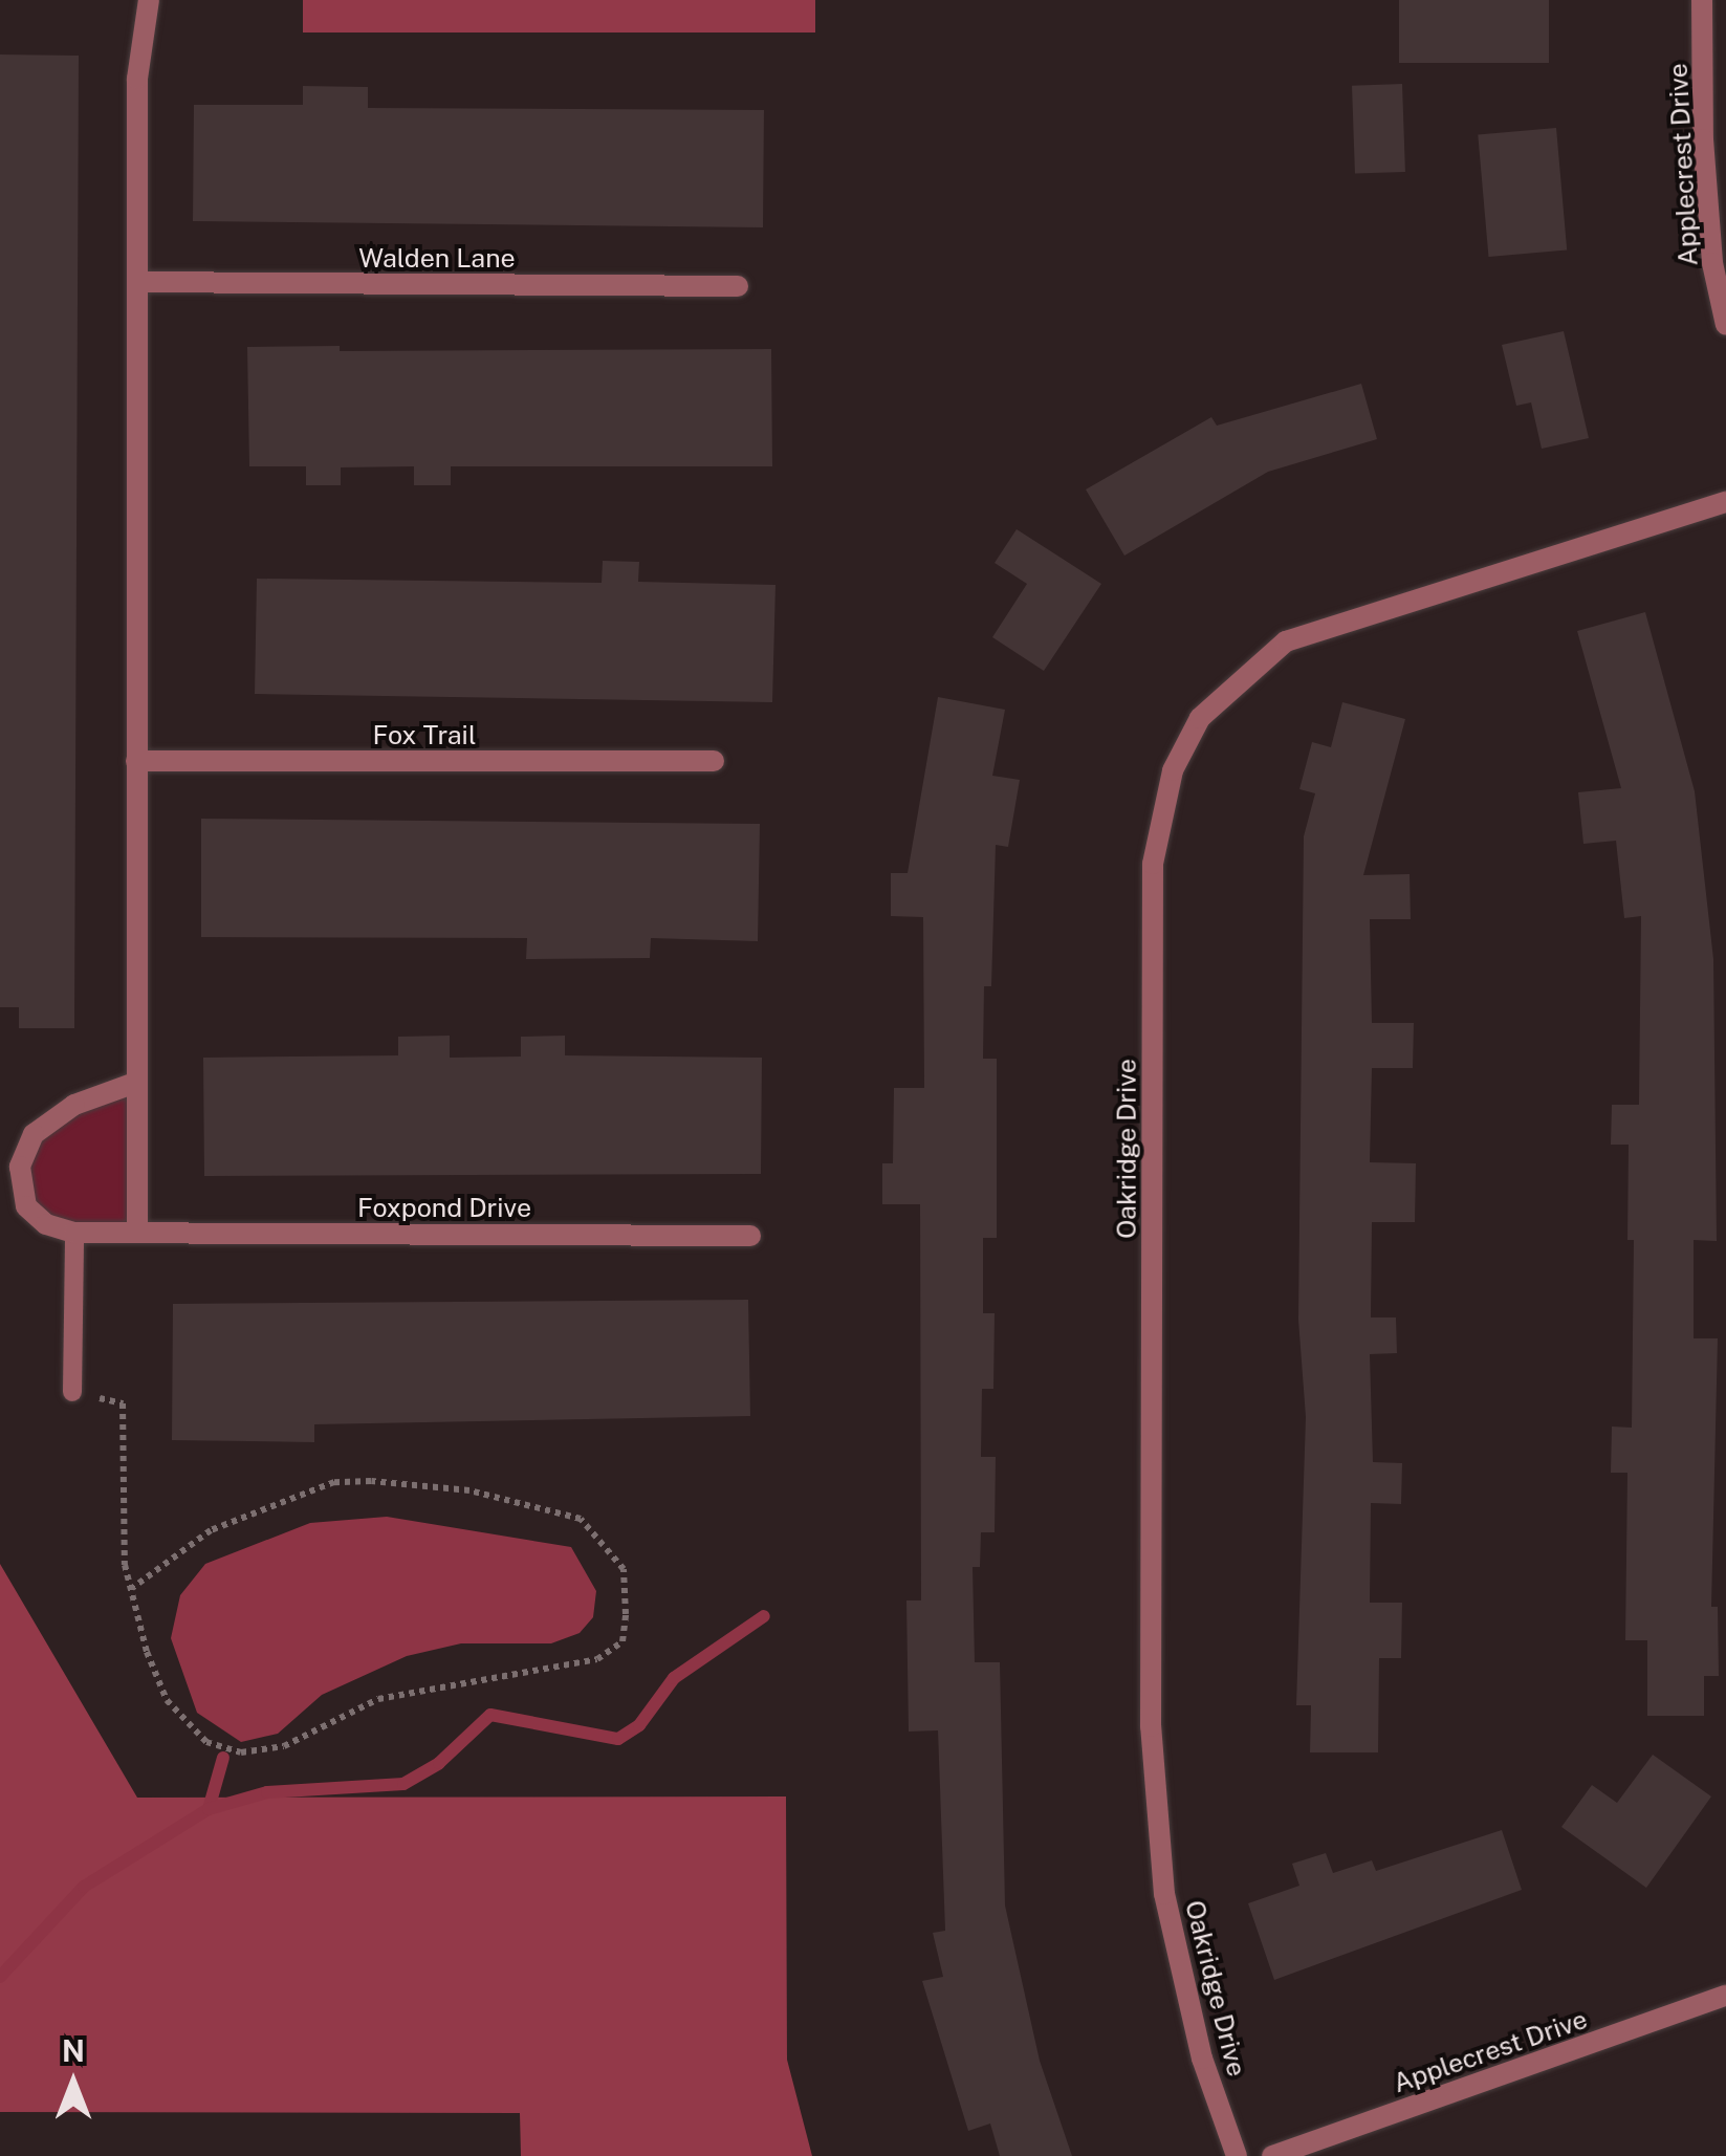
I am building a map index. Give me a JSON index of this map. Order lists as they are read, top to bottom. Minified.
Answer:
{"streets":{"street":["Applecrest Drive","Walden Lane","Fox Trail","Oakridge Drive","Foxpond Drive"]},"north":"top"}
